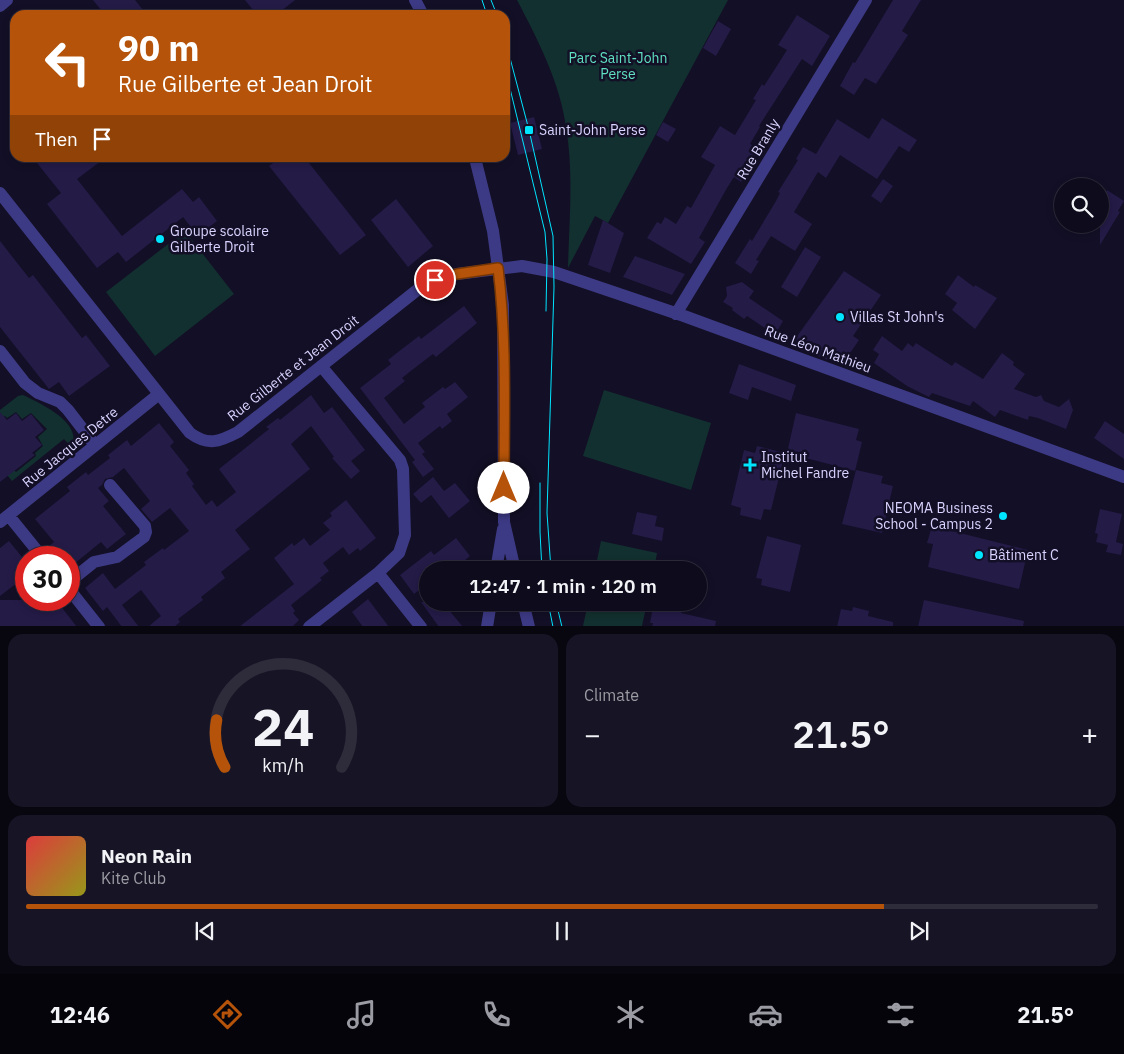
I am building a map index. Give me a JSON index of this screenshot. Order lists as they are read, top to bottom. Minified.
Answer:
{"streets":{"street":["Rue Branly","Rue Léon Mathieu","Rue Gilberte et Jean Droit","Rue Jacques Detre"]},"crossings":[["Rue Branly","Rue Léon Mathieu"],["Rue Léon Mathieu","Rue Gilberte et Jean Droit"],["Rue Gilberte et Jean Droit","Rue Jacques Detre"]],"parks":["Parc Saint-John Perse"],"places":{"transit":["Saint-John Perse"],"other":["Groupe scolaire Gilberte Droit","Villas St John's","NEOMA Business School - Campus 2","Bâtiment C"],"health":["Institut Michel Fandre"]},"page":{"turn":["90 m","Rue Gilberte et Jean Droit"],"then":"Then","limit":"30","trip":"12:47 · 1 min · 120 m","tile":"Climate","heat":["−","21.5°","+"],"song":["Neon Rain","Kite Club"],"tabs":["12:46","21.5°"],"gauge":["24","km/h"]}}
